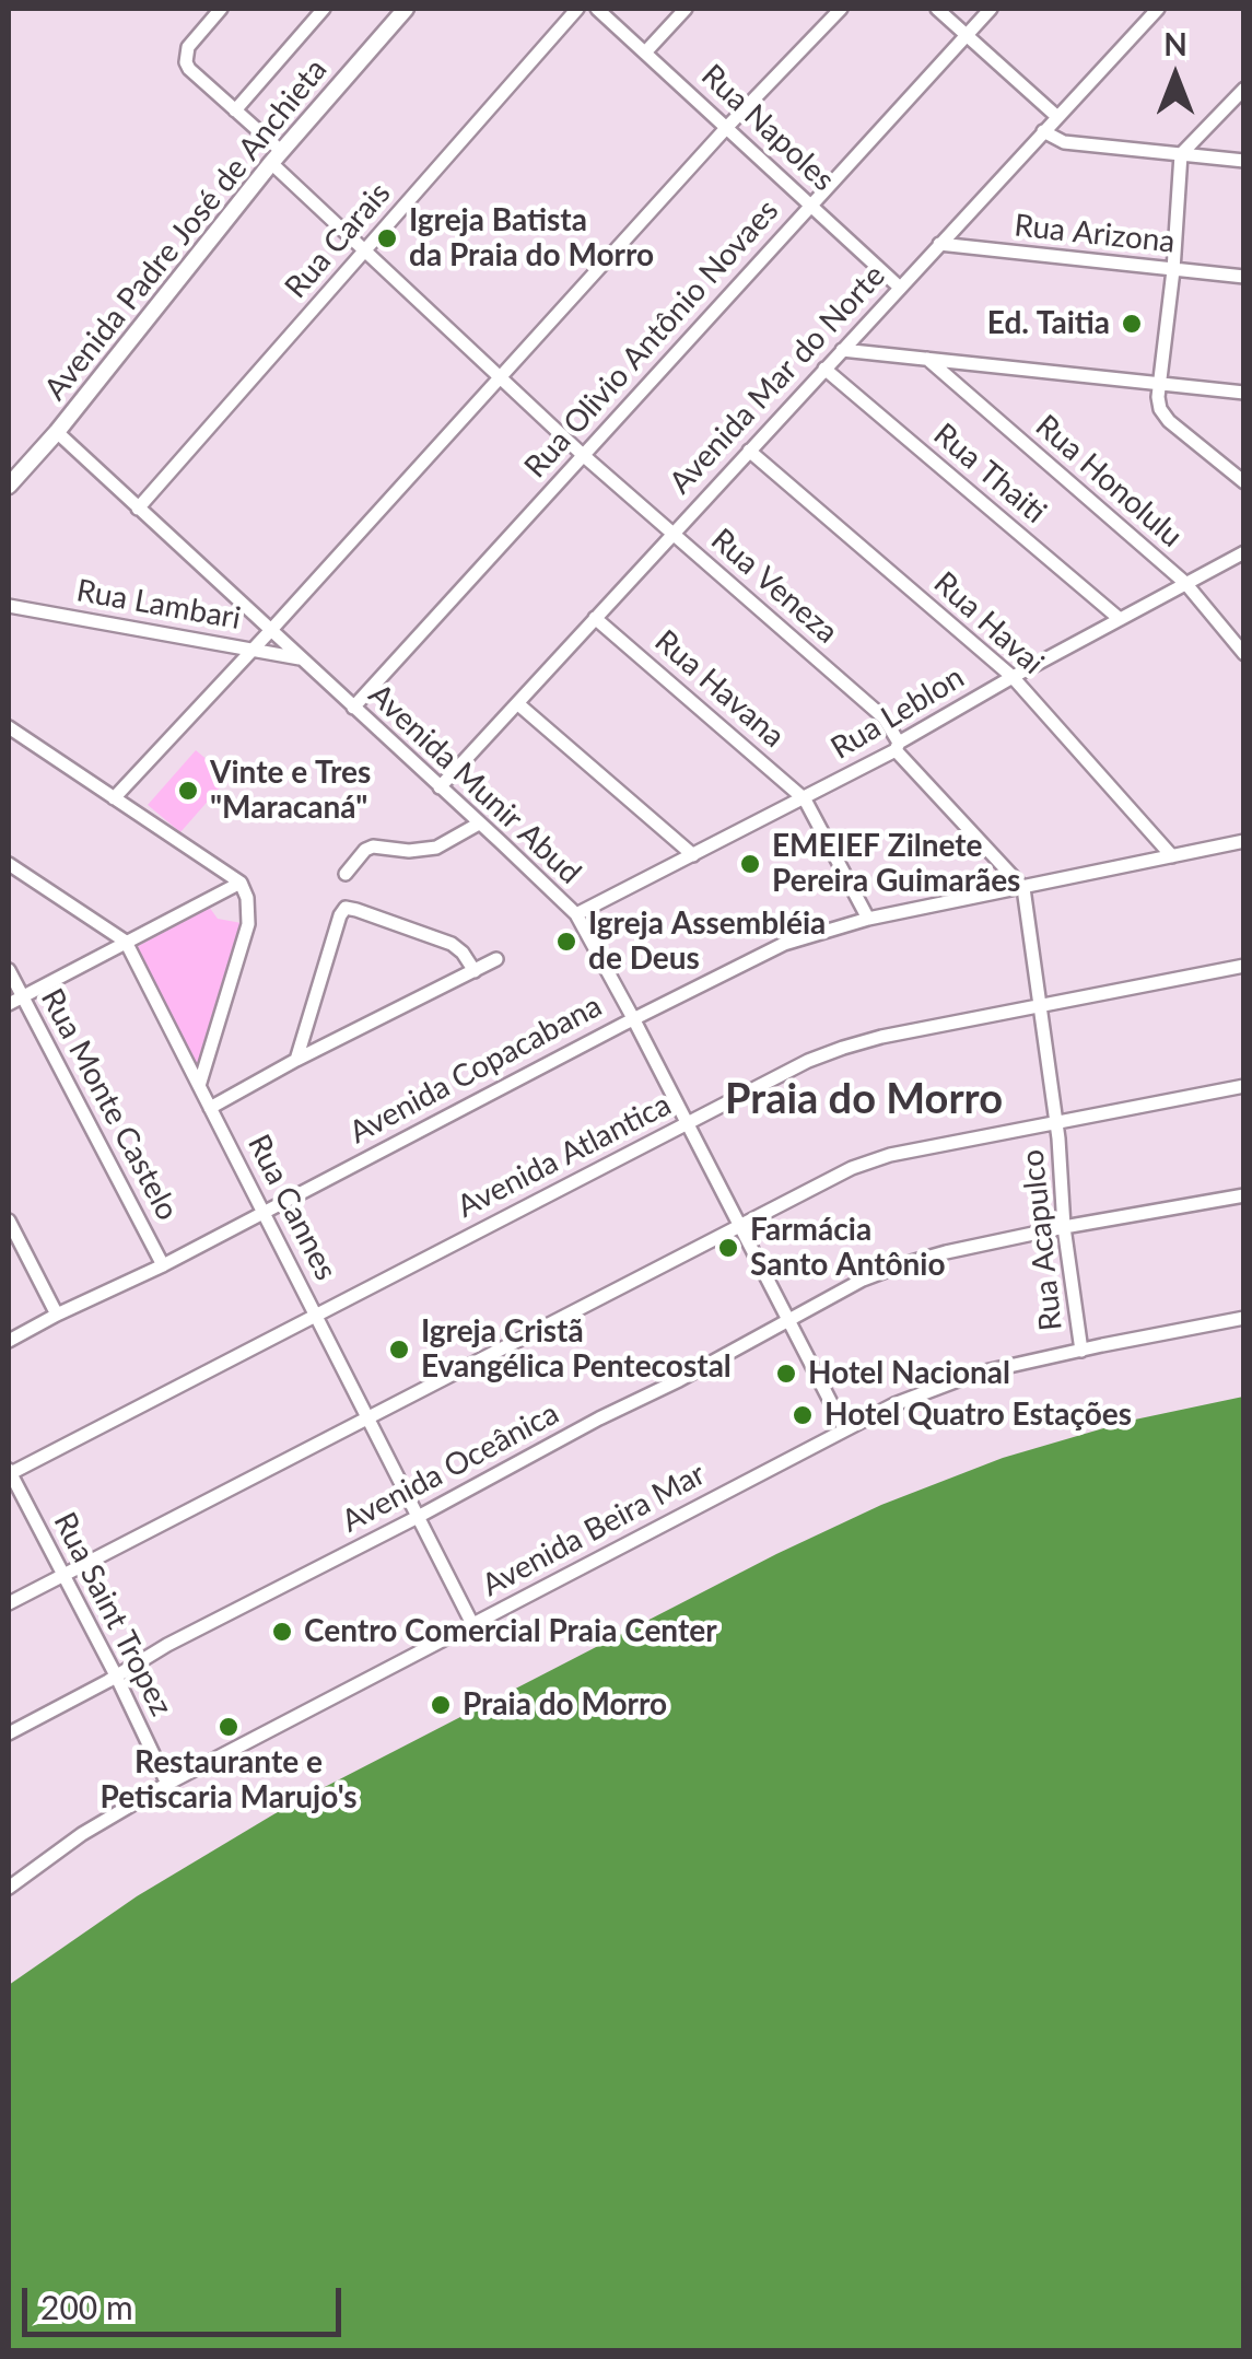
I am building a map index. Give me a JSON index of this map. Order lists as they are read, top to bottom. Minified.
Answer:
{"streets":{"main road":["Avenida Padre José de Anchieta"],"street":["Rua Napoles","Rua Arizona","Rua Carais","Rua Olivio Antônio Novaes","Avenida Mar do Norte","Rua Thaiti","Rua Honolulu","Rua Veneza","Rua Lambari","Rua Havai","Rua Havana","Rua Leblon","Avenida Munir Abud","Avenida Copacabana","Rua Monte Castelo","Avenida Atlantica","Rua Cannes","Rua Acapulco","Avenida Oceânica","Avenida Beira Mar","Rua Saint Tropez"]},"crossings":[["Rua Napoles","Rua Olivio Antônio Novaes"],["Rua Napoles","Avenida Mar do Norte"],["Avenida Padre José de Anchieta","Rua Veneza"],["Avenida Padre José de Anchieta","Avenida Munir Abud"],["Rua Arizona","Avenida Mar do Norte"],["Rua Carais","Rua Veneza"],["Rua Carais","Avenida Munir Abud"],["Rua Olivio Antônio Novaes","Rua Veneza"],["Rua Olivio Antônio Novaes","Avenida Munir Abud"],["Avenida Mar do Norte","Rua Thaiti"],["Avenida Mar do Norte","Rua Veneza"],["Avenida Mar do Norte","Rua Havai"],["Avenida Mar do Norte","Rua Havana"],["Avenida Mar do Norte","Avenida Munir Abud"],["Rua Thaiti","Rua Leblon"],["Rua Honolulu","Rua Leblon"],["Rua Veneza","Rua Leblon"],["Rua Veneza","Avenida Copacabana"],["Rua Lambari","Avenida Munir Abud"],["Rua Havai","Rua Leblon"],["Rua Havai","Avenida Copacabana"],["Rua Havana","Rua Leblon"],["Rua Havana","Avenida Copacabana"],["Rua Leblon","Avenida Munir Abud"],["Avenida Munir Abud","Avenida Copacabana"],["Avenida Munir Abud","Avenida Atlantica"],["Avenida Munir Abud","Avenida Oceânica"],["Avenida Munir Abud","Avenida Beira Mar"],["Avenida Copacabana","Rua Monte Castelo"],["Avenida Copacabana","Rua Cannes"],["Avenida Atlantica","Rua Cannes"],["Avenida Atlantica","Rua Saint Tropez"],["Rua Cannes","Avenida Oceânica"],["Rua Cannes","Avenida Beira Mar"],["Rua Acapulco","Avenida Oceânica"],["Rua Acapulco","Avenida Beira Mar"],["Avenida Oceânica","Rua Saint Tropez"],["Avenida Beira Mar","Rua Saint Tropez"]],"districts":["Praia do Morro"],"places":["Igreja Batista da Praia do Morro","Ed. Taitia","Vinte e Tres \"Maracaná\"","EMEIEF Zilnete Pereira Guimarães","Igreja Assembléia de Deus","Farmácia Santo Antônio","Igreja Cristã Evangélica Pentecostal","Hotel Nacional","Hotel Quatro Estações","Centro Comercial Praia Center","Praia do Morro","Restaurante e Petiscaria Marujo's"],"scale_bar":"200 m","north":"top"}
